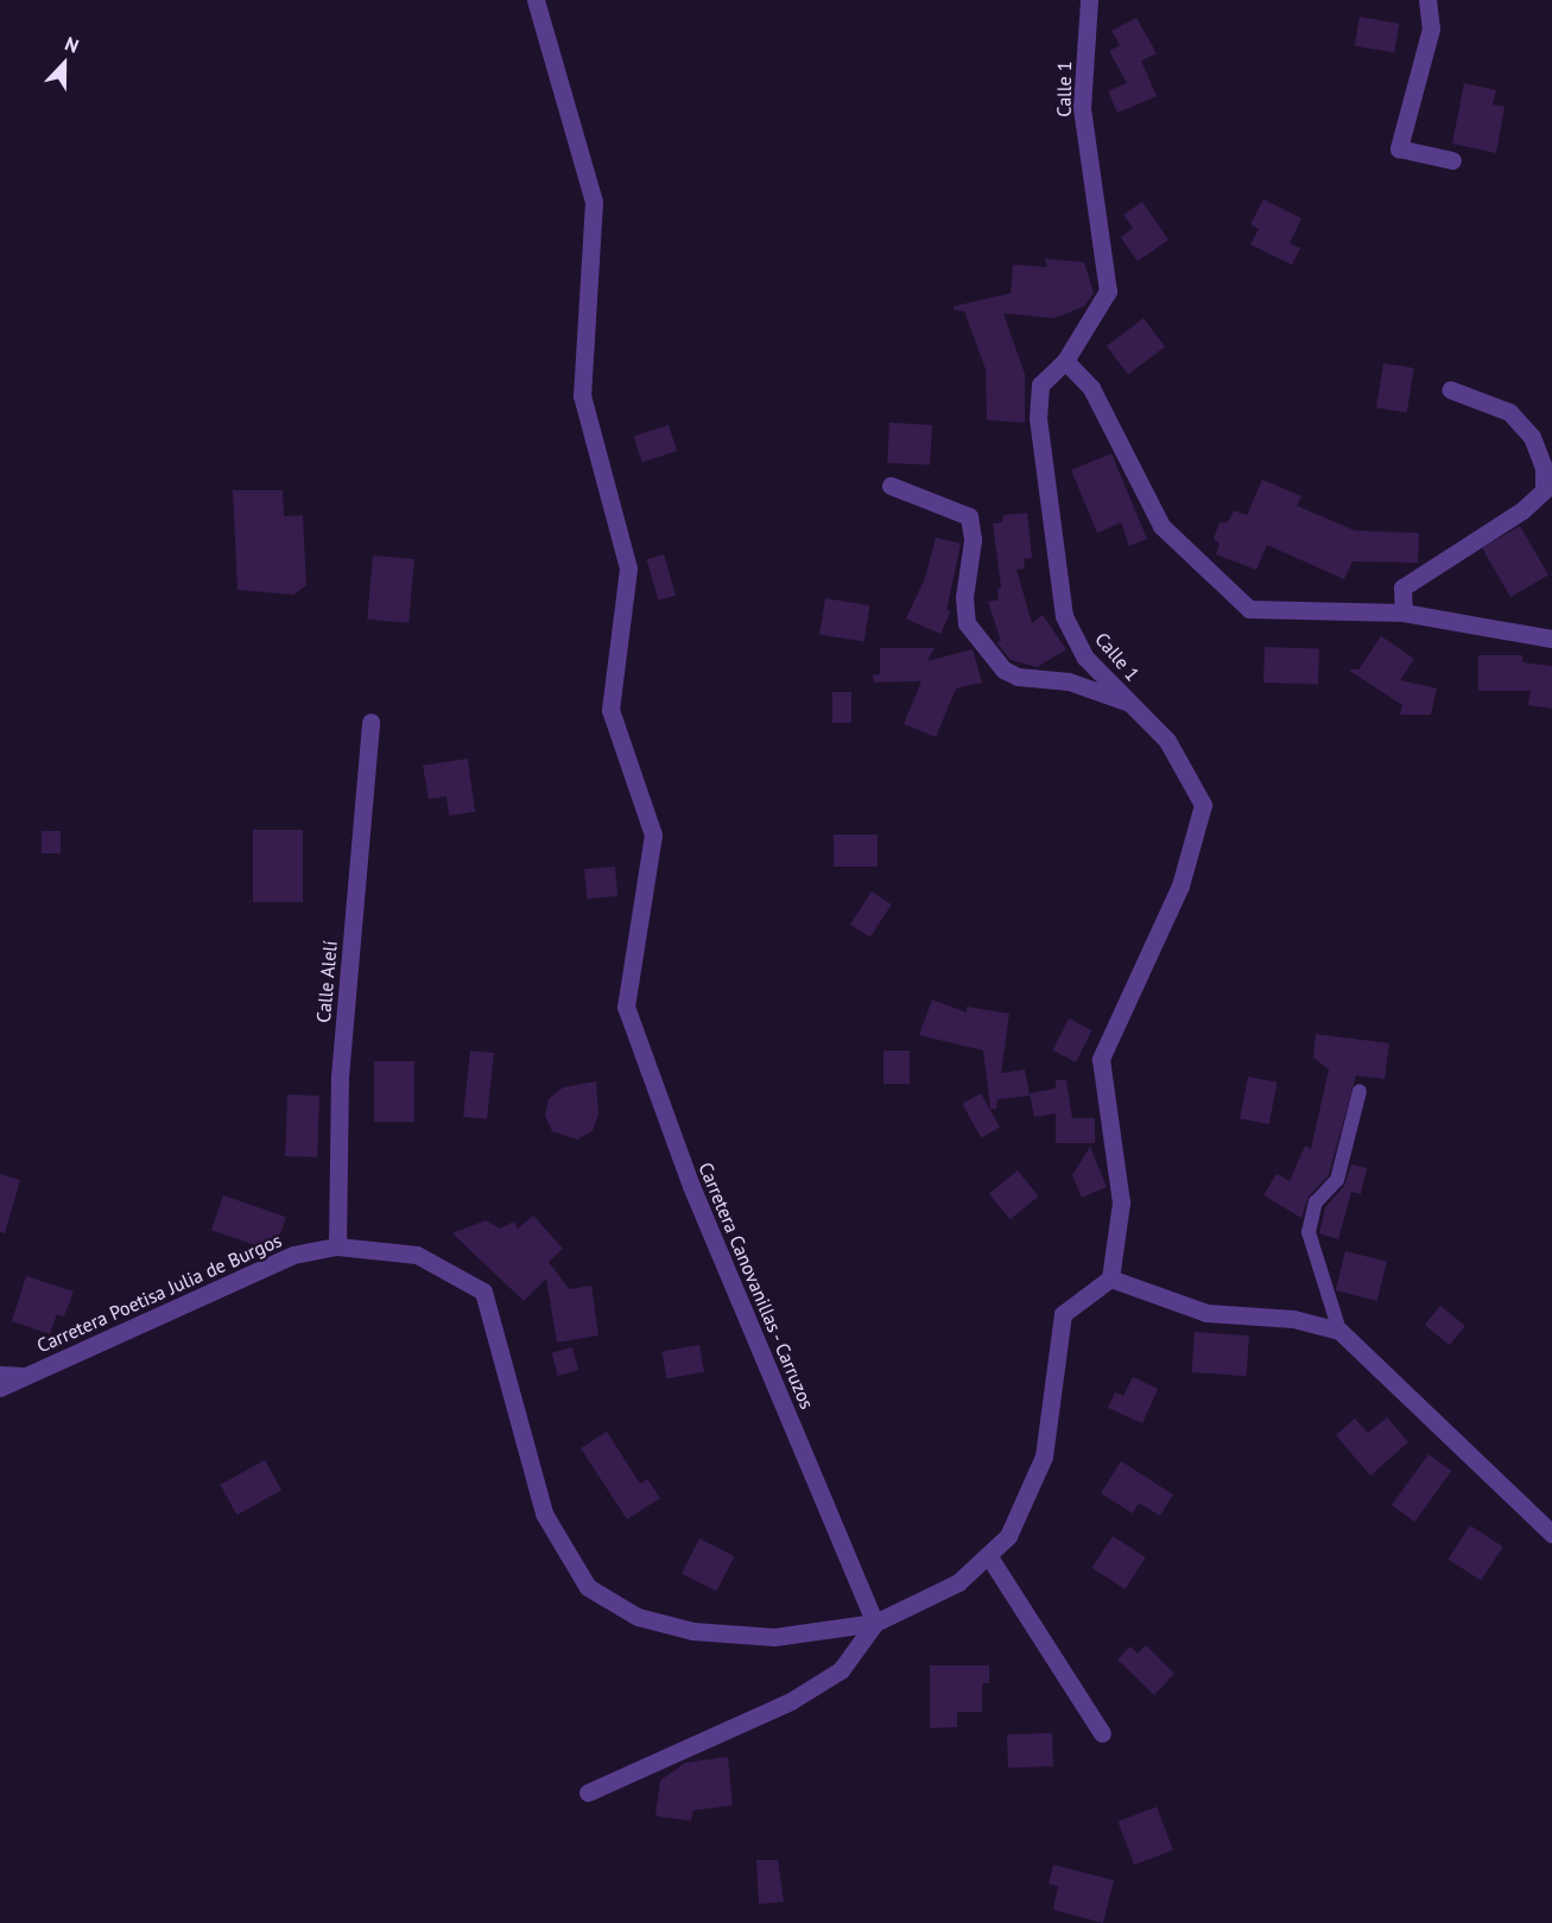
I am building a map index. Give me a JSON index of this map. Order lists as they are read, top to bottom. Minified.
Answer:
{"streets":{"street":["Calle 1","Calle Alelí","Carretera Canovanillas - Carruzos","Carretera Poetisa Julia de Burgos"]},"crossings":[["Calle Alelí","Carretera Poetisa Julia de Burgos"],["Carretera Canovanillas - Carruzos","Carretera Poetisa Julia de Burgos"]],"north":"top"}
